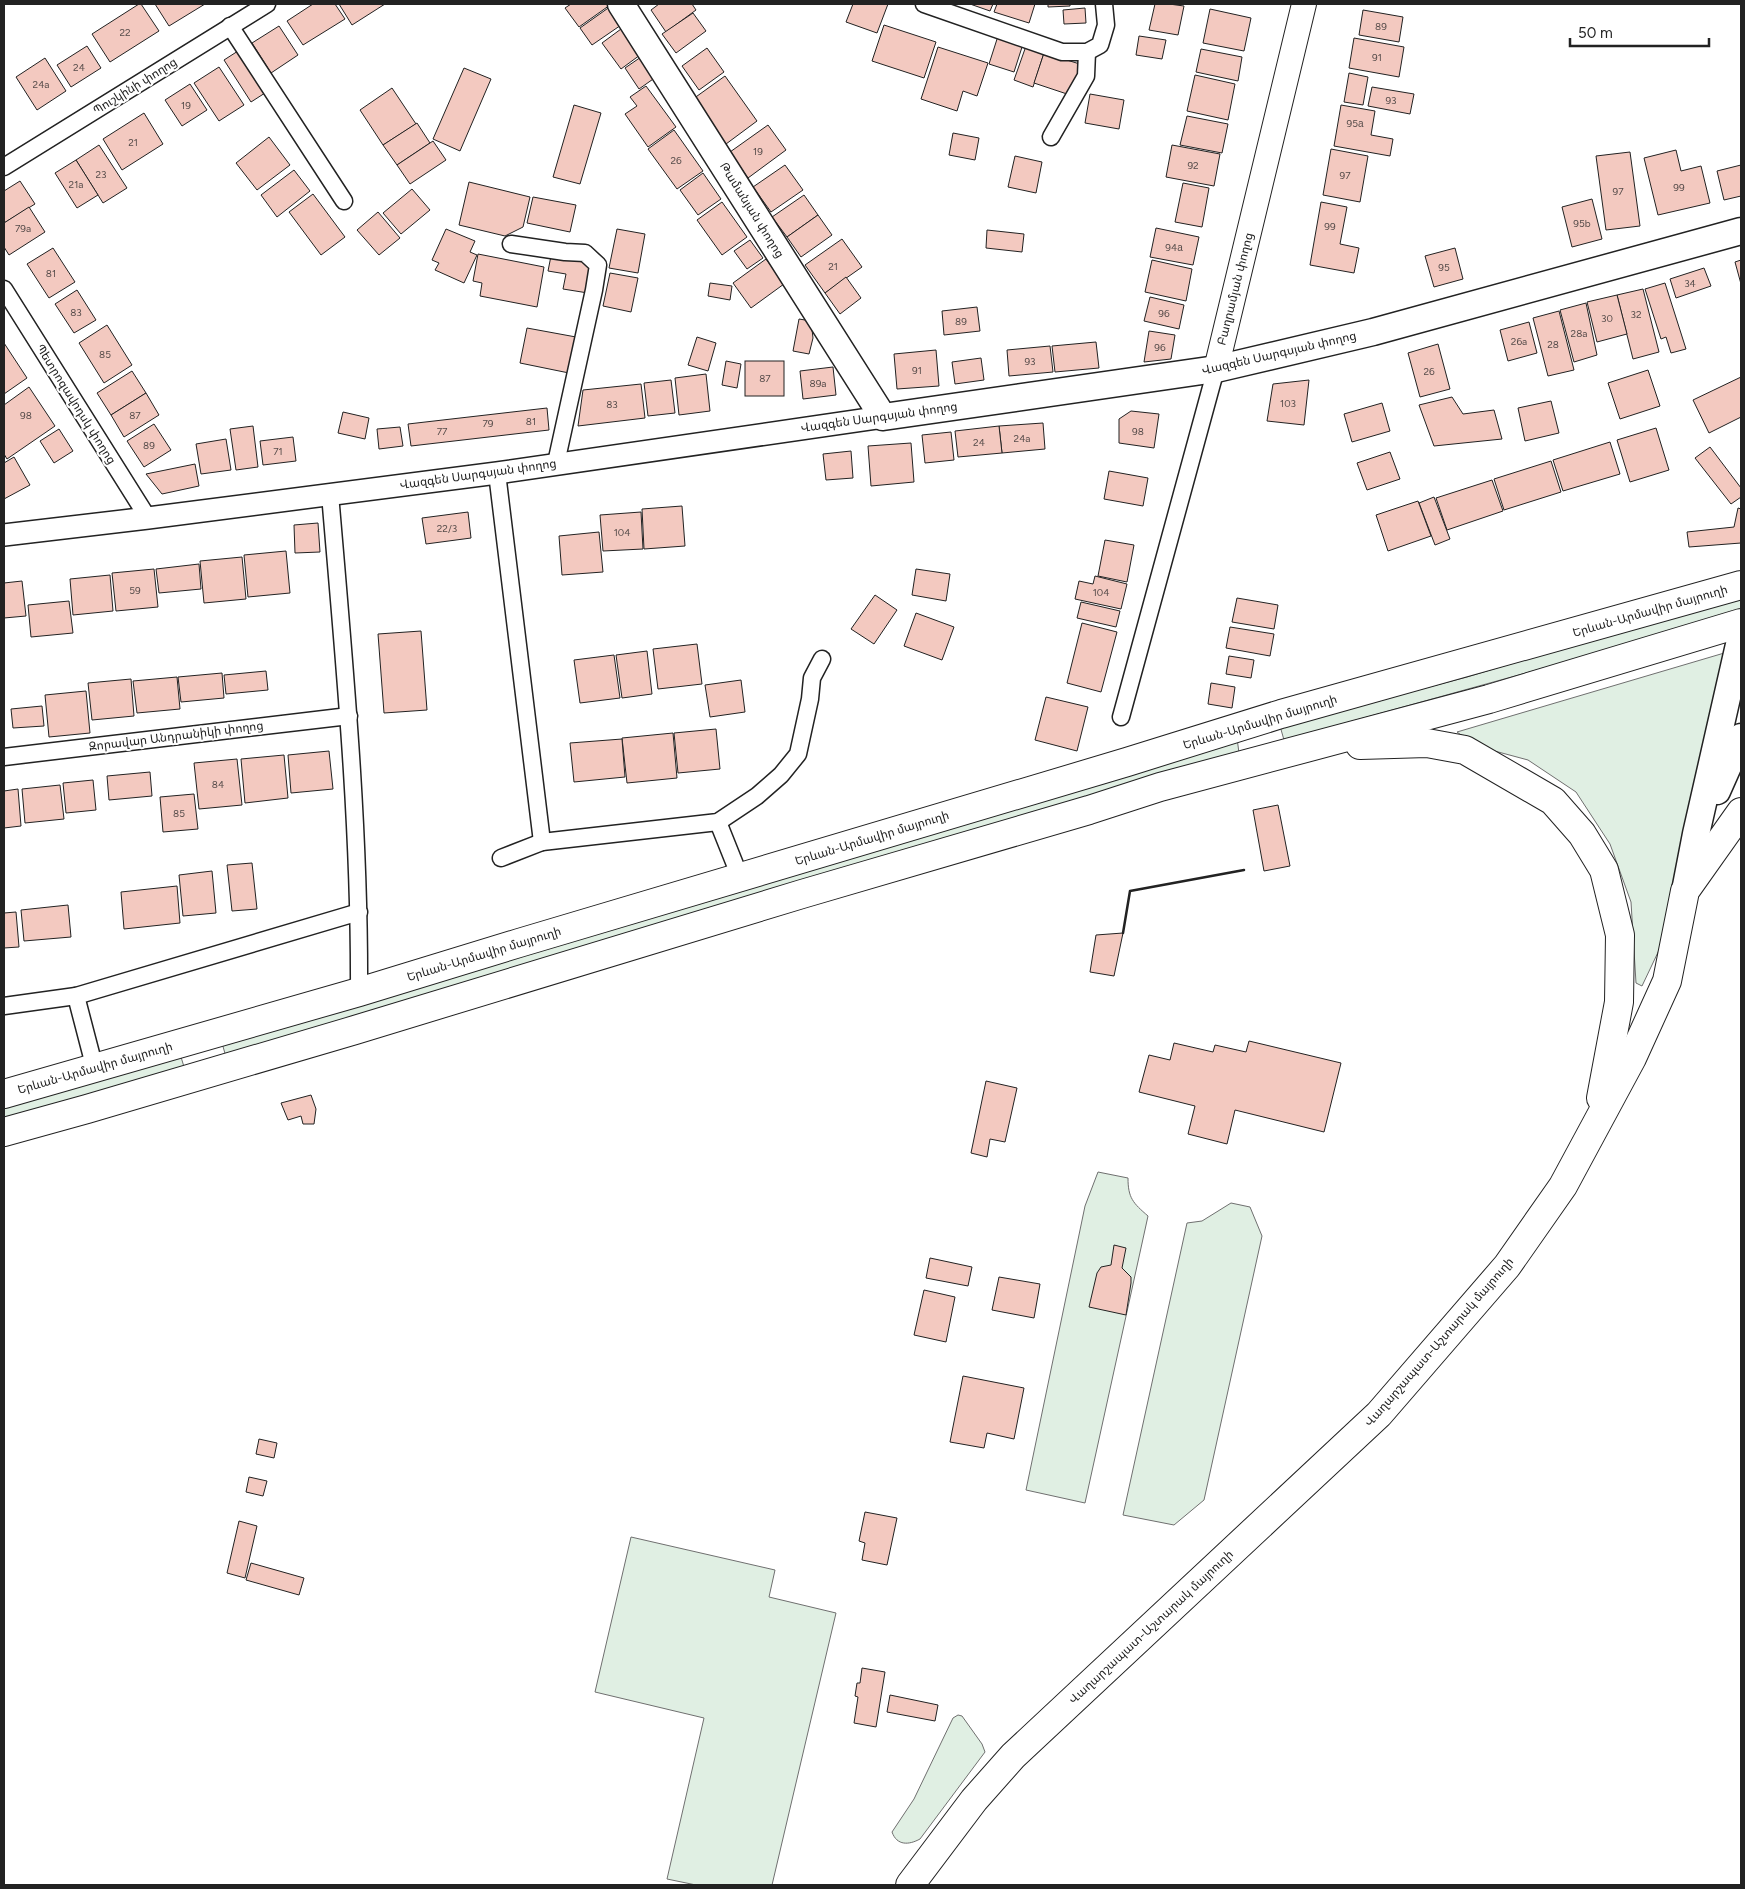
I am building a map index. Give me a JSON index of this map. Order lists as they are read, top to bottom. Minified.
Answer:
{"streets":{"highway":["Երևան-Արմավիր մայրուղի","Վաղարշապատ-Աշտարակ մայրուղի"],"main road":["Թամանյան փողոց","Բաղրամյան փողոց","Վազգեն Սարգսյան փողոց"],"street":["Պուշկինի փողոց","Պետրոզավոդսկ փողոց","Զորավար Անդրանիկի փողոց"]},"crossings":[["Թամանյան փողոց","Վազգեն Սարգսյան փողոց"],["Բաղրամյան փողոց","Վազգեն Սարգսյան փողոց"],["Վազգեն Սարգսյան փողոց","Պետրոզավոդսկ փողոց"]],"house_numbers":["89","22","91","24","24a","93","19","95а","21","19","26","92","23","97","21a","99","97","95b","99","79a","94а","21","95","81","34","83","96","32","30","89","28a","26a","28","96","85","93","91","26","87","89a","103","83","98","87","81","79","77","98","24a","24","89","71","22/3","104","59","104","84","85"],"scale_bar":"50 m"}
